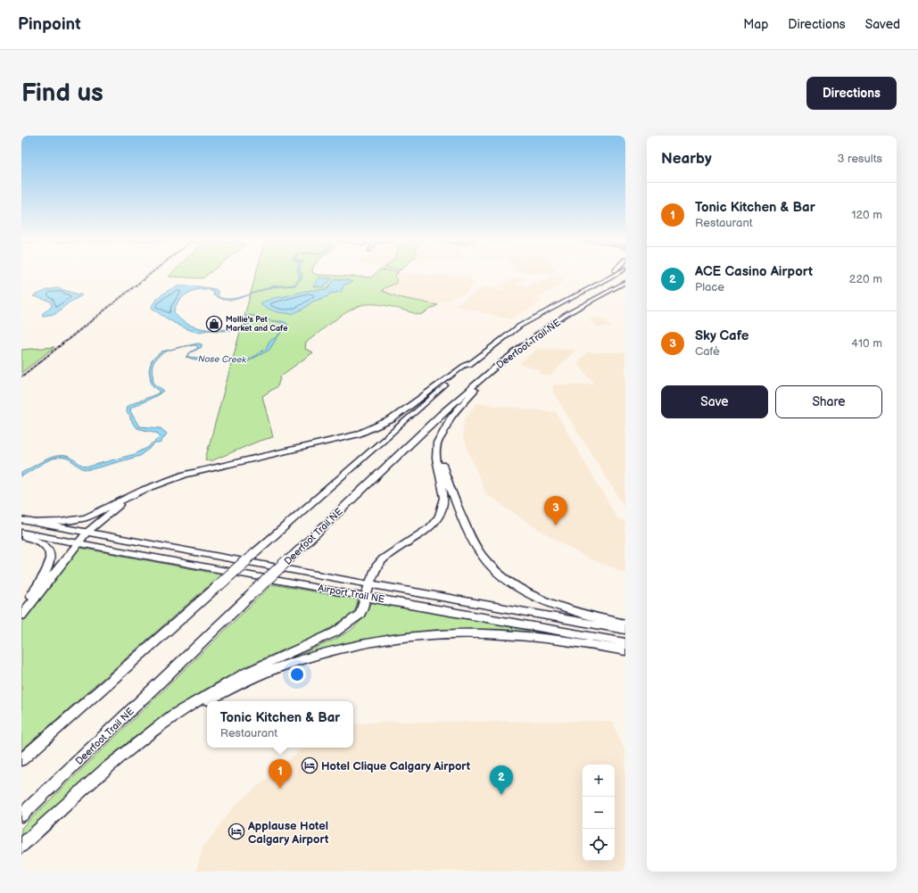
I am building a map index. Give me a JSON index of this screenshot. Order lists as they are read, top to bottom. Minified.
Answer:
{"streets":{"highway":["Deerfoot Trail NE","Airport Trail NE"]},"water":["Nose Creek"],"places":{"shop":["Mollie's Pet Market and Cafe"],"hotel":["Hotel Clique Calgary Airport","Applause Hotel Calgary Airport"]},"page":{"header":"Pinpoint","nav":["Map","Directions","Saved"],"buttons":["Directions",["Save","Share"]],"title":"Find us","heading":["Nearby","3 results"],"list":[{"mark":"1","name":"Tonic Kitchen & Bar","note":"Restaurant","value":"120 m"},{"mark":"2","name":"ACE Casino Airport","note":"Place","value":"220 m"},{"mark":"3","name":"Sky Cafe","note":"Café","value":"410 m"}],"pins":["3","1","2"],"popup":["Tonic Kitchen & Bar","Restaurant"],"map_buttons":["+","−"]}}
